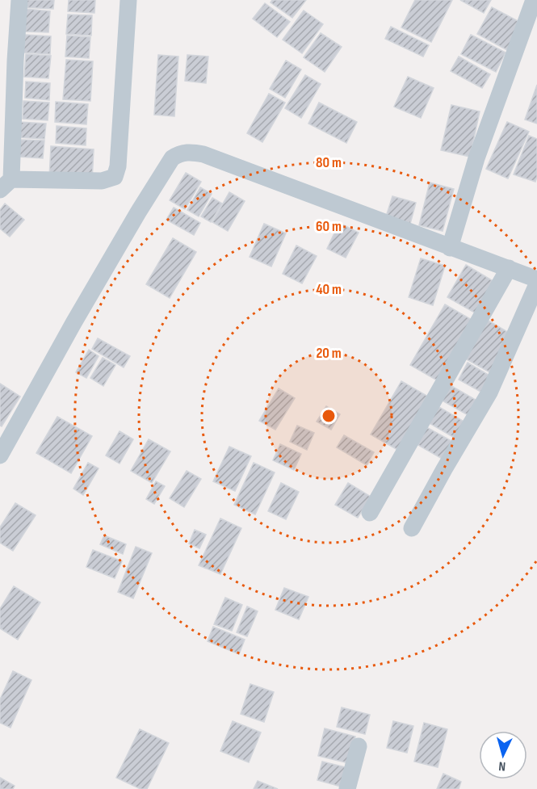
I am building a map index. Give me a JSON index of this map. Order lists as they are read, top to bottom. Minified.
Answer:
{"north":"bottom","rings":["80 m","60 m","40 m","20 m"]}
